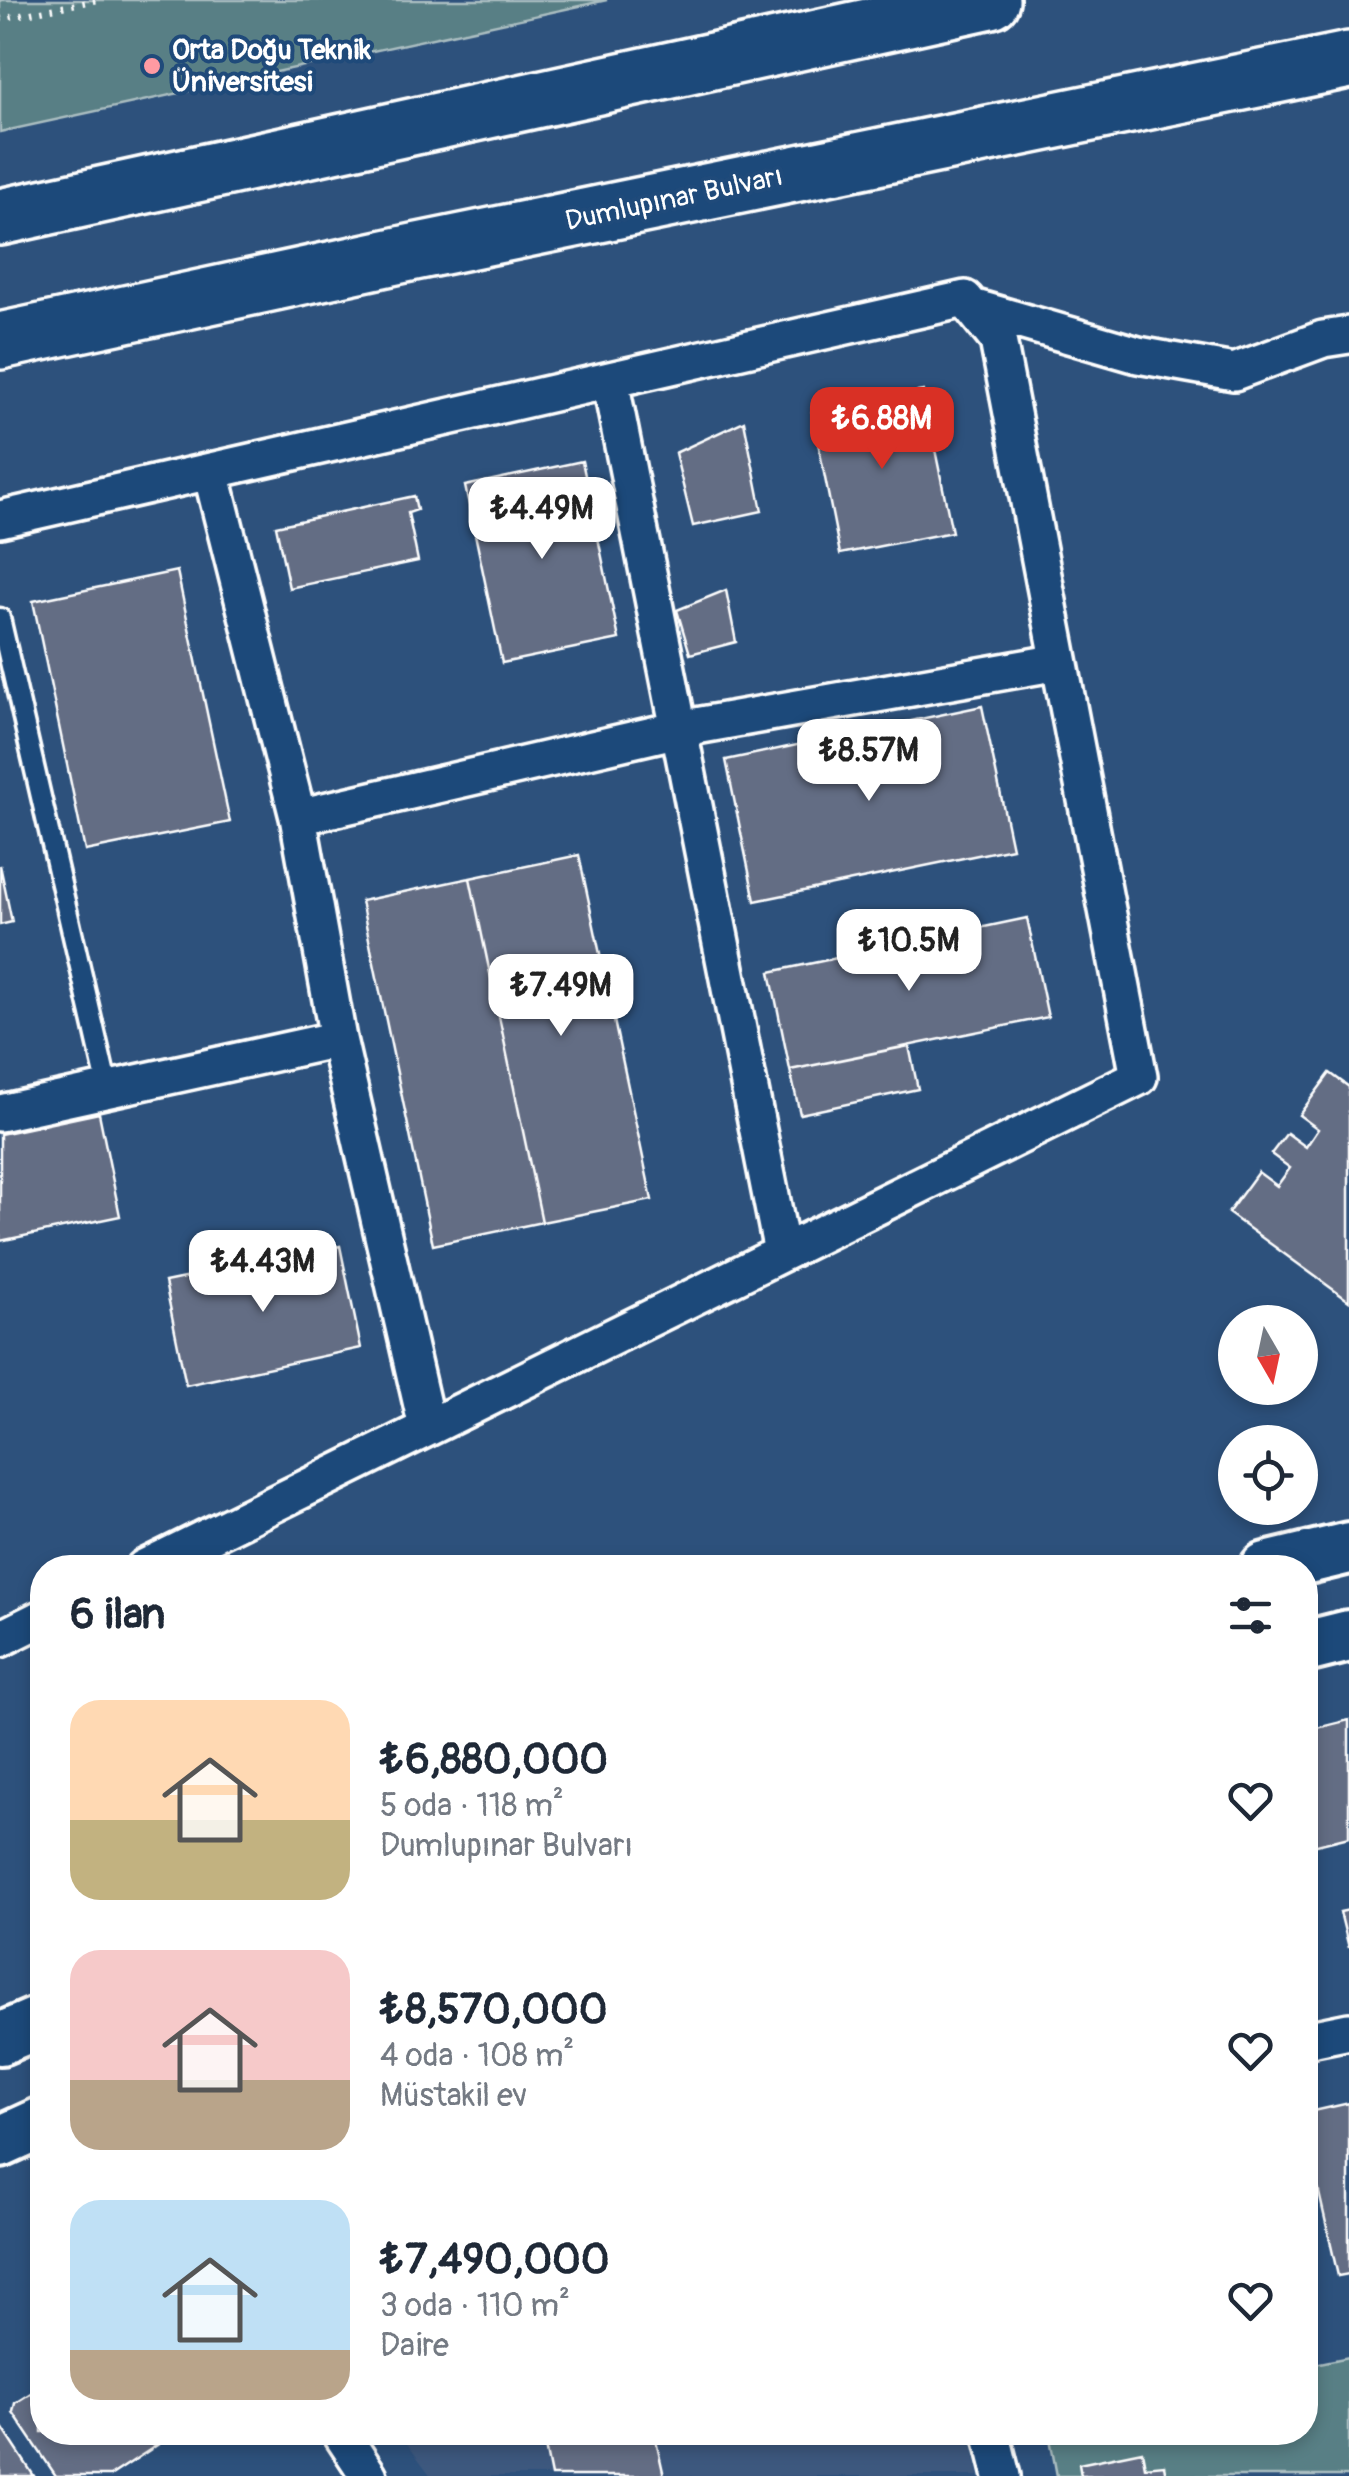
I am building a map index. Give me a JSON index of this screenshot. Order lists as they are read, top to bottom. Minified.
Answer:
{"streets":{"highway":["Dumlupınar Bulvarı"]},"places":["Orta Doğu Teknik Üniversitesi"],"north":"bottom","page":{"price":["₺6.88M","₺4.49M","₺8.57M","₺10.5M","₺7.49M","₺4.43M"],"heading":"6 ilan","list":[{"name":"₺6,880,000","note":"5 oda · 118 m² · Dumlupınar Bulvarı"},{"name":"₺8,570,000","note":"4 oda · 108 m² · Müstakil ev"},{"name":"₺7,490,000","note":"3 oda · 110 m² · Daire"}]}}
